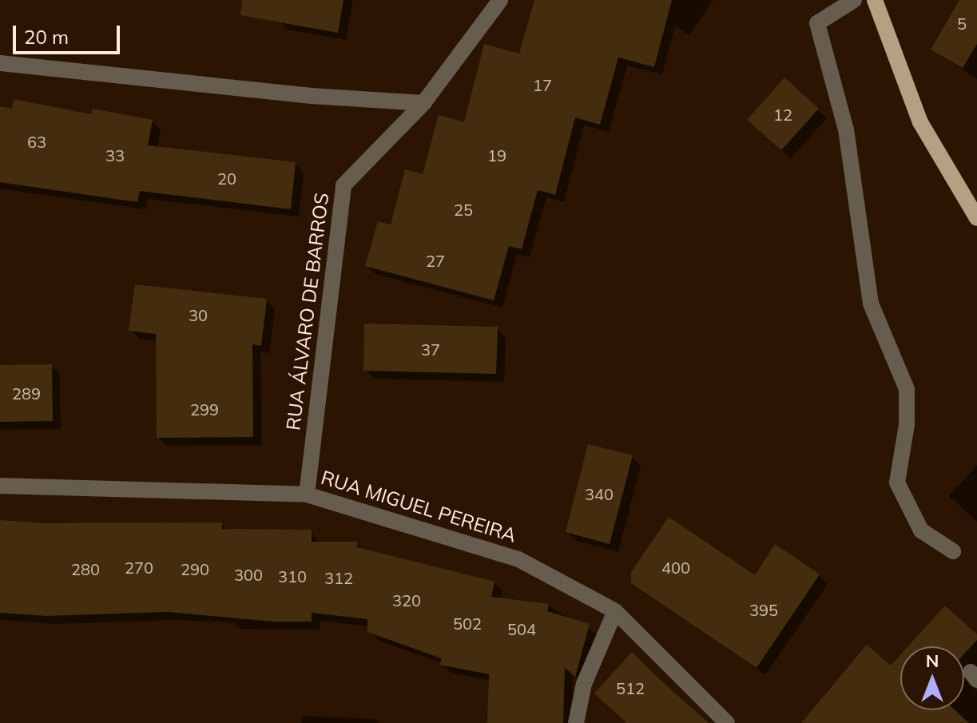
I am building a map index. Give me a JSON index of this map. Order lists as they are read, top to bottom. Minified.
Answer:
{"streets":{"street":["RUA ÁLVARO DE BARROS","RUA MIGUEL PEREIRA"]},"crossings":[["RUA ÁLVARO DE BARROS","RUA MIGUEL PEREIRA"]],"house_numbers":["5","17","12","63","33","19","20","25","27","30","37","289","299","340","270","400","280","290","300","310","312","320","395","502","504","512"],"scale_bar":"20 m","north":"top"}
